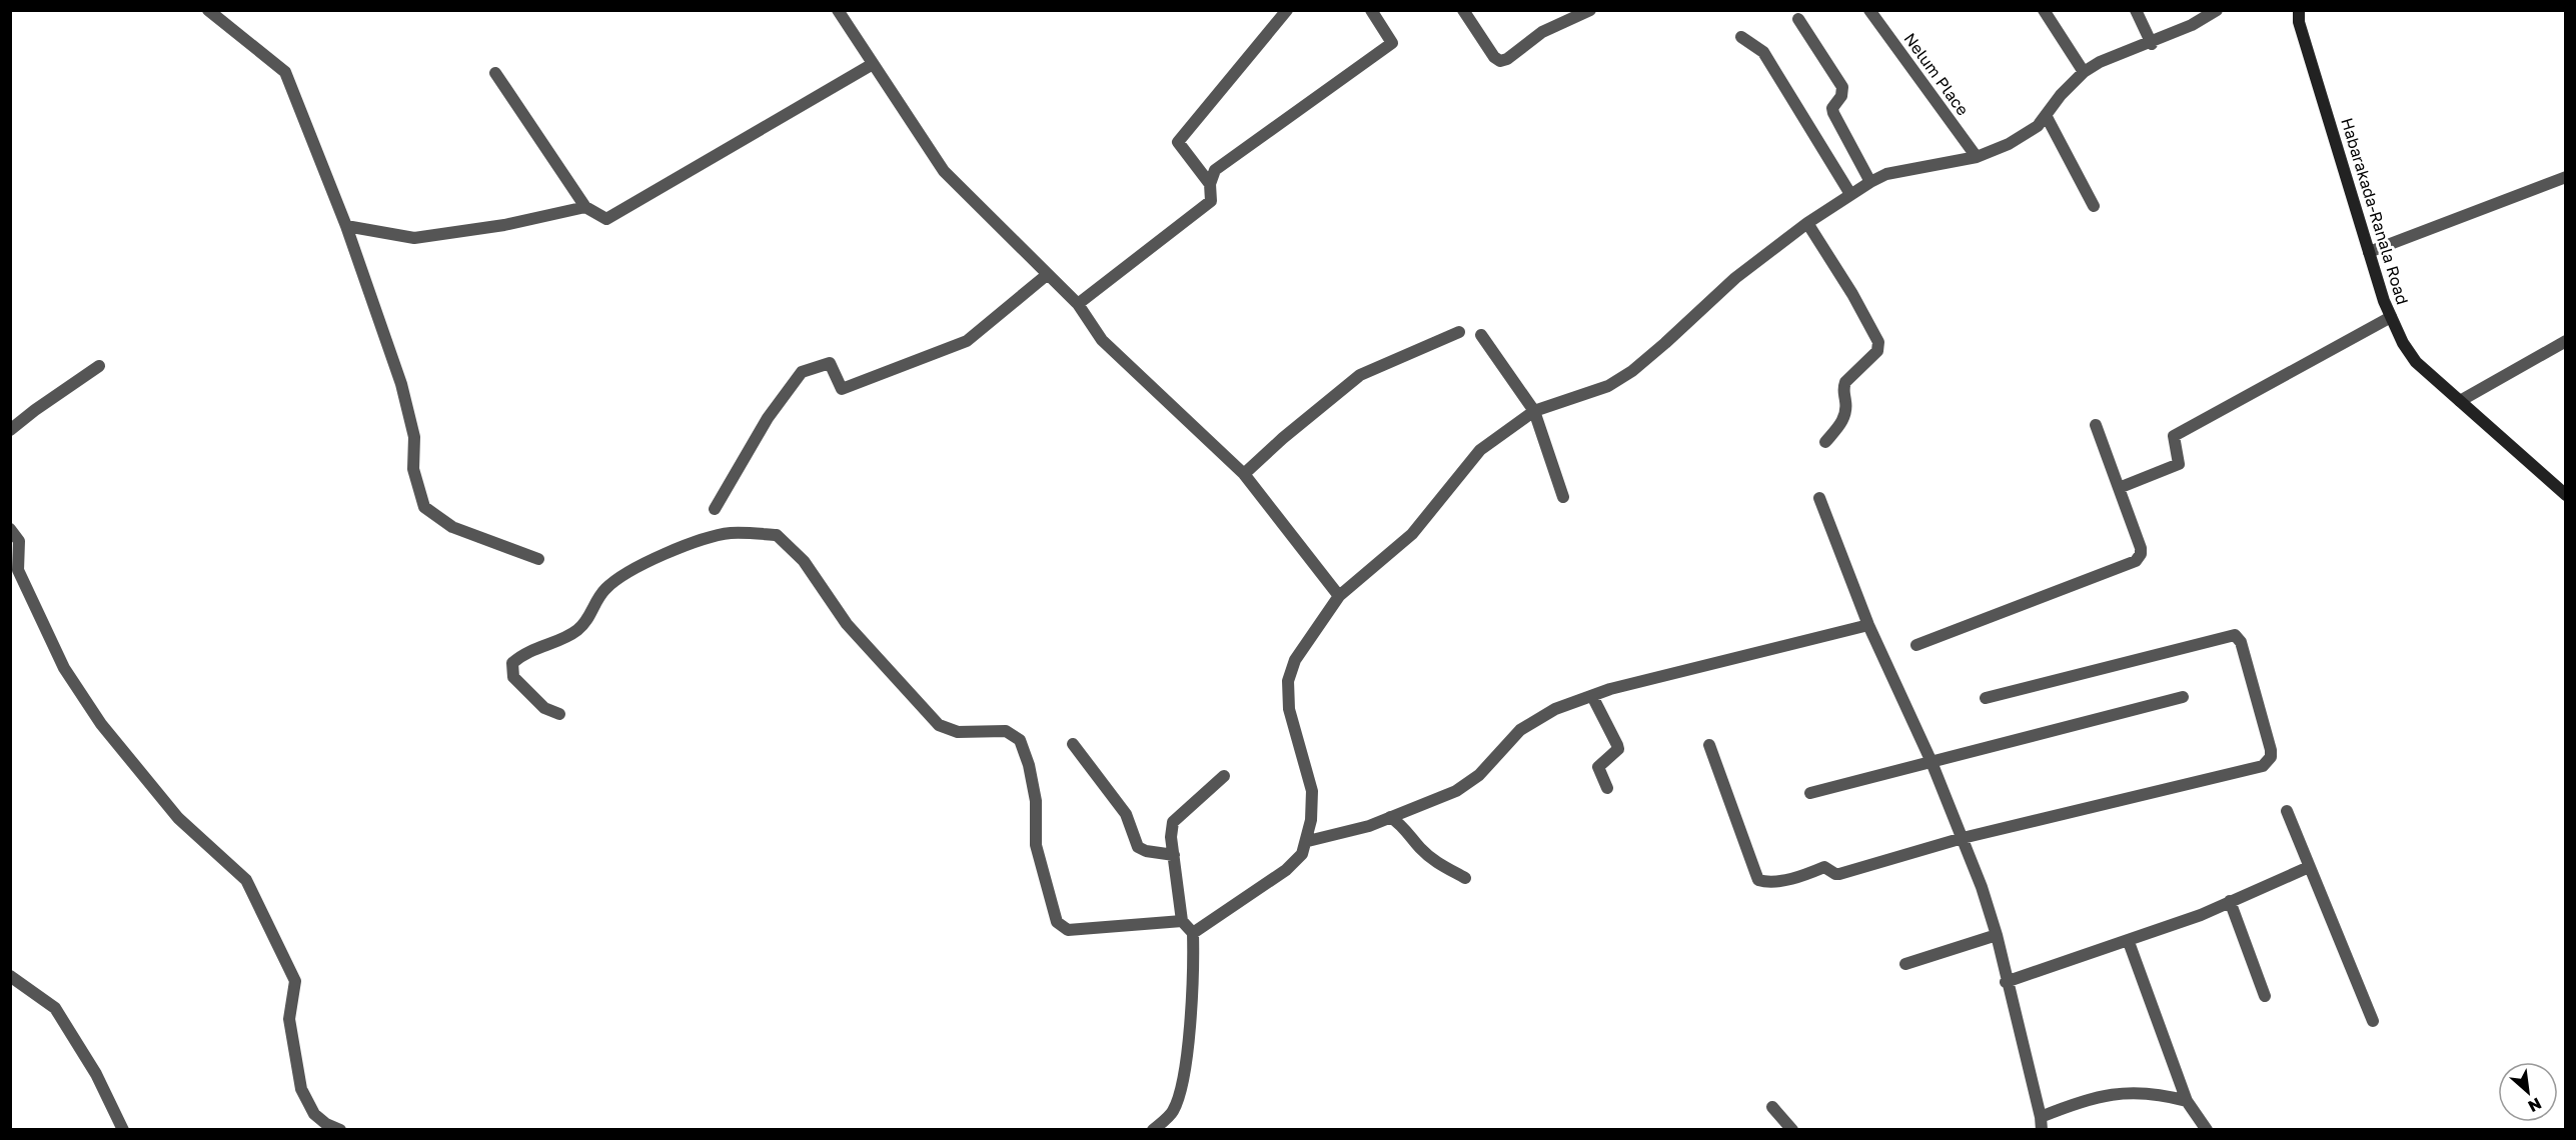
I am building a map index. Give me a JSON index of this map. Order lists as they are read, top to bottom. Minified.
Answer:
{"streets":{"main road":["Habarakada-Ranala Road"],"street":["Nelum Place"]},"north":"bottom right"}
